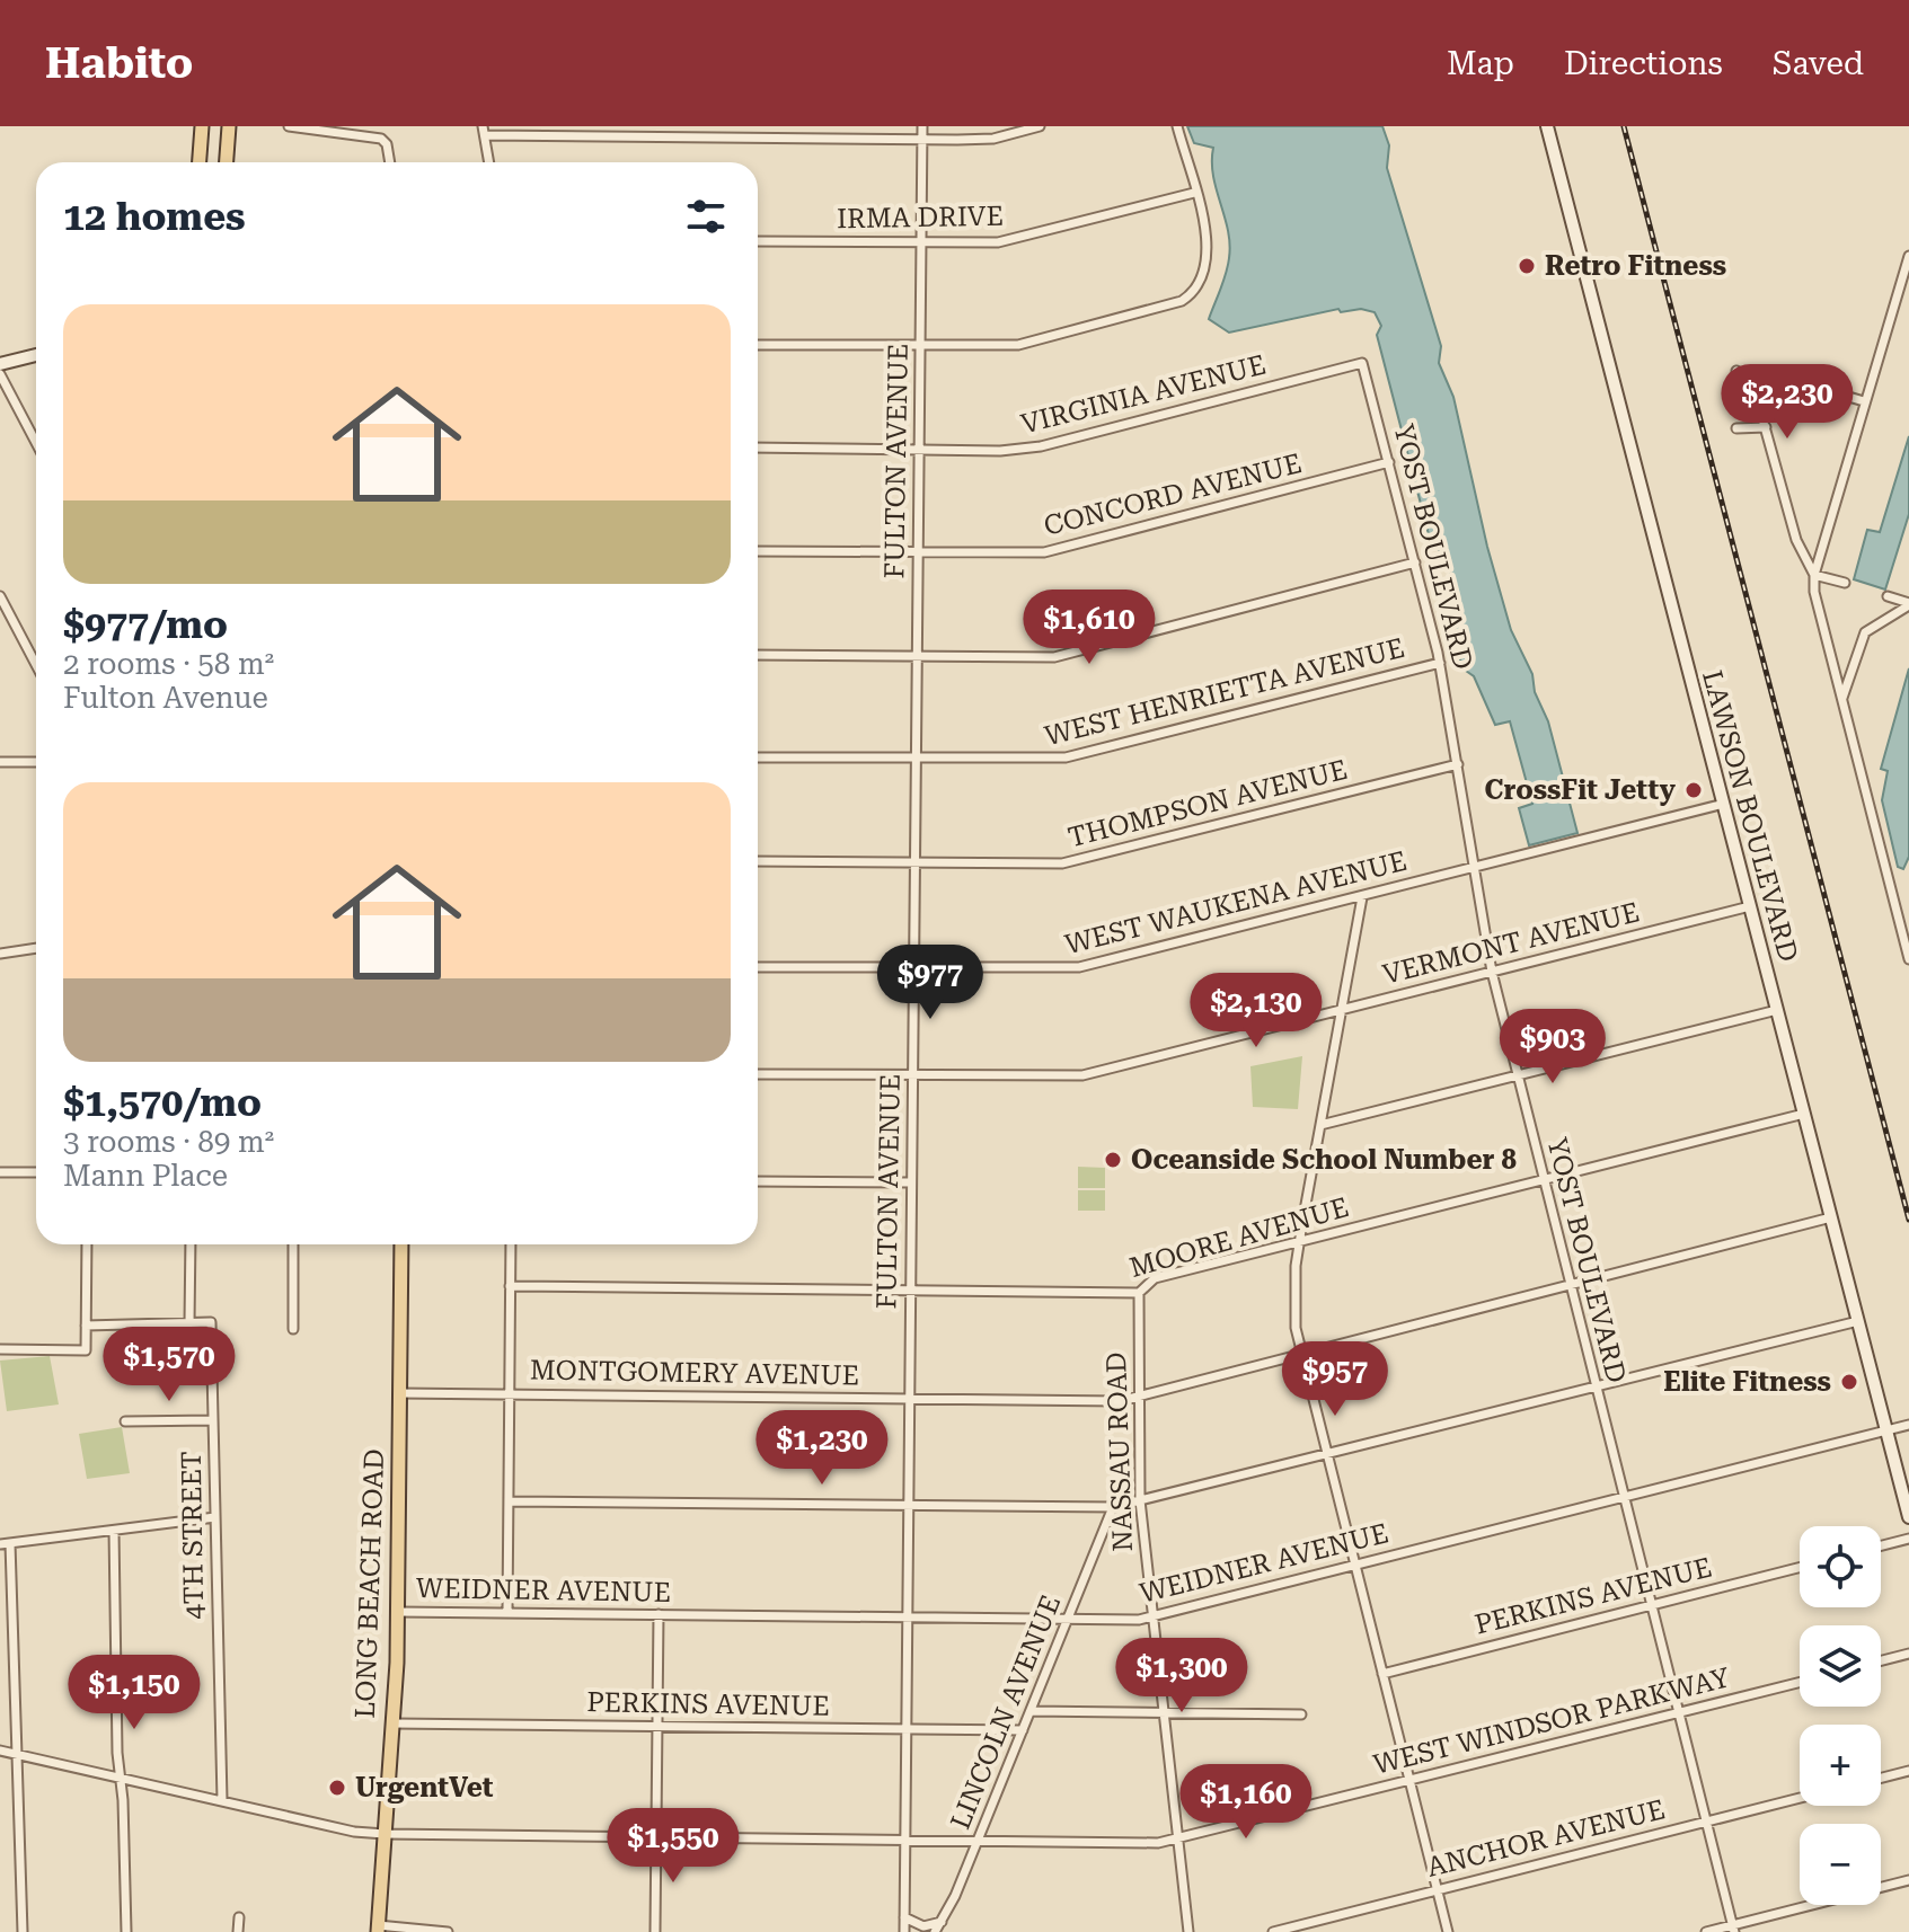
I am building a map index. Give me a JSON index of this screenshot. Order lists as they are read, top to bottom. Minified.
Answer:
{"streets":{"main road":["LAWSON BOULEVARD","LONG BEACH ROAD"],"street":["IRMA DRIVE","VIRGINIA AVENUE","FULTON AVENUE","CONCORD AVENUE","YOST BOULEVARD","WEST HENRIETTA AVENUE","THOMPSON AVENUE","WEST WAUKENA AVENUE","VERMONT AVENUE","MOORE AVENUE","MONTGOMERY AVENUE","NASSAU ROAD","4TH STREET","WEIDNER AVENUE","PERKINS AVENUE","LINCOLN AVENUE","WEST WINDSOR PARKWAY","ANCHOR AVENUE"]},"crossings":[["IRMA DRIVE","FULTON AVENUE"],["VIRGINIA AVENUE","FULTON AVENUE"],["VIRGINIA AVENUE","YOST BOULEVARD"],["FULTON AVENUE","CONCORD AVENUE"],["FULTON AVENUE","WEST HENRIETTA AVENUE"],["FULTON AVENUE","THOMPSON AVENUE"],["FULTON AVENUE","WEST WAUKENA AVENUE"],["FULTON AVENUE","VERMONT AVENUE"],["FULTON AVENUE","MOORE AVENUE"],["FULTON AVENUE","MONTGOMERY AVENUE"],["FULTON AVENUE","WEIDNER AVENUE"],["FULTON AVENUE","PERKINS AVENUE"],["FULTON AVENUE","WEST WINDSOR PARKWAY"],["CONCORD AVENUE","YOST BOULEVARD"],["YOST BOULEVARD","WEST HENRIETTA AVENUE"],["YOST BOULEVARD","THOMPSON AVENUE"],["YOST BOULEVARD","WEST WAUKENA AVENUE"],["YOST BOULEVARD","VERMONT AVENUE"],["YOST BOULEVARD","MOORE AVENUE"],["YOST BOULEVARD","MONTGOMERY AVENUE"],["YOST BOULEVARD","WEIDNER AVENUE"],["YOST BOULEVARD","PERKINS AVENUE"],["YOST BOULEVARD","WEST WINDSOR PARKWAY"],["YOST BOULEVARD","ANCHOR AVENUE"],["LAWSON BOULEVARD","WEST WAUKENA AVENUE"],["LAWSON BOULEVARD","VERMONT AVENUE"],["LAWSON BOULEVARD","MOORE AVENUE"],["LAWSON BOULEVARD","MONTGOMERY AVENUE"],["LAWSON BOULEVARD","WEIDNER AVENUE"],["MOORE AVENUE","NASSAU ROAD"],["MONTGOMERY AVENUE","NASSAU ROAD"],["MONTGOMERY AVENUE","LONG BEACH ROAD"],["NASSAU ROAD","WEIDNER AVENUE"],["NASSAU ROAD","WEST WINDSOR PARKWAY"],["4TH STREET","WEST WINDSOR PARKWAY"],["WEIDNER AVENUE","LONG BEACH ROAD"],["WEIDNER AVENUE","LINCOLN AVENUE"],["LONG BEACH ROAD","PERKINS AVENUE"],["LONG BEACH ROAD","WEST WINDSOR PARKWAY"],["PERKINS AVENUE","LINCOLN AVENUE"],["LINCOLN AVENUE","WEST WINDSOR PARKWAY"]],"places":["Retro Fitness","CrossFit Jetty","Oceanside School Number 8","Elite Fitness","UrgentVet"],"page":{"header":"Habito","nav":["Map","Directions","Saved"],"heading":"12 homes","list":[{"name":"$977/mo","note":"2 rooms · 58 m² · Fulton Avenue"},{"name":"$1,570/mo","note":"3 rooms · 89 m² · Mann Place"}],"price":["$2,230","$1,610","$977","$2,130","$903","$1,570","$957","$1,230","$1,300","$1,150","$1,160","$1,550"],"map_buttons":["+","−"]}}
